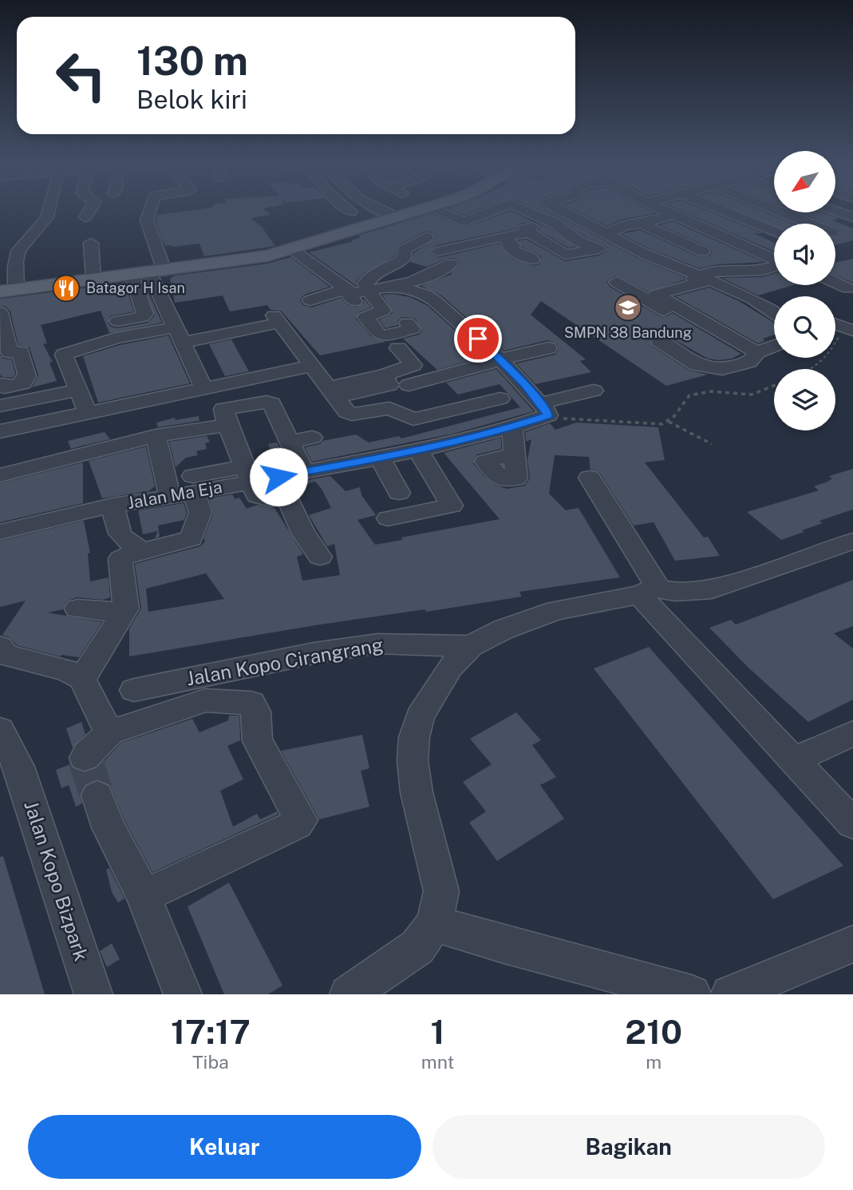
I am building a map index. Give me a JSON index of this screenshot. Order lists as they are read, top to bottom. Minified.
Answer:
{"streets":{"street":["Jalan Ma Eja","Jalan Kopo Cirangrang","Jalan Kopo Bizpark"]},"places":{"restaurant":["Batagor H Isan"],"school or university":["SMPN 38 Bandung"]},"north":"bottom left","page":{"turn":["130 m","Belok kiri"],"eta":["17:17","Tiba","1","mnt","210","m"],"buttons":["Keluar","Bagikan"]}}
